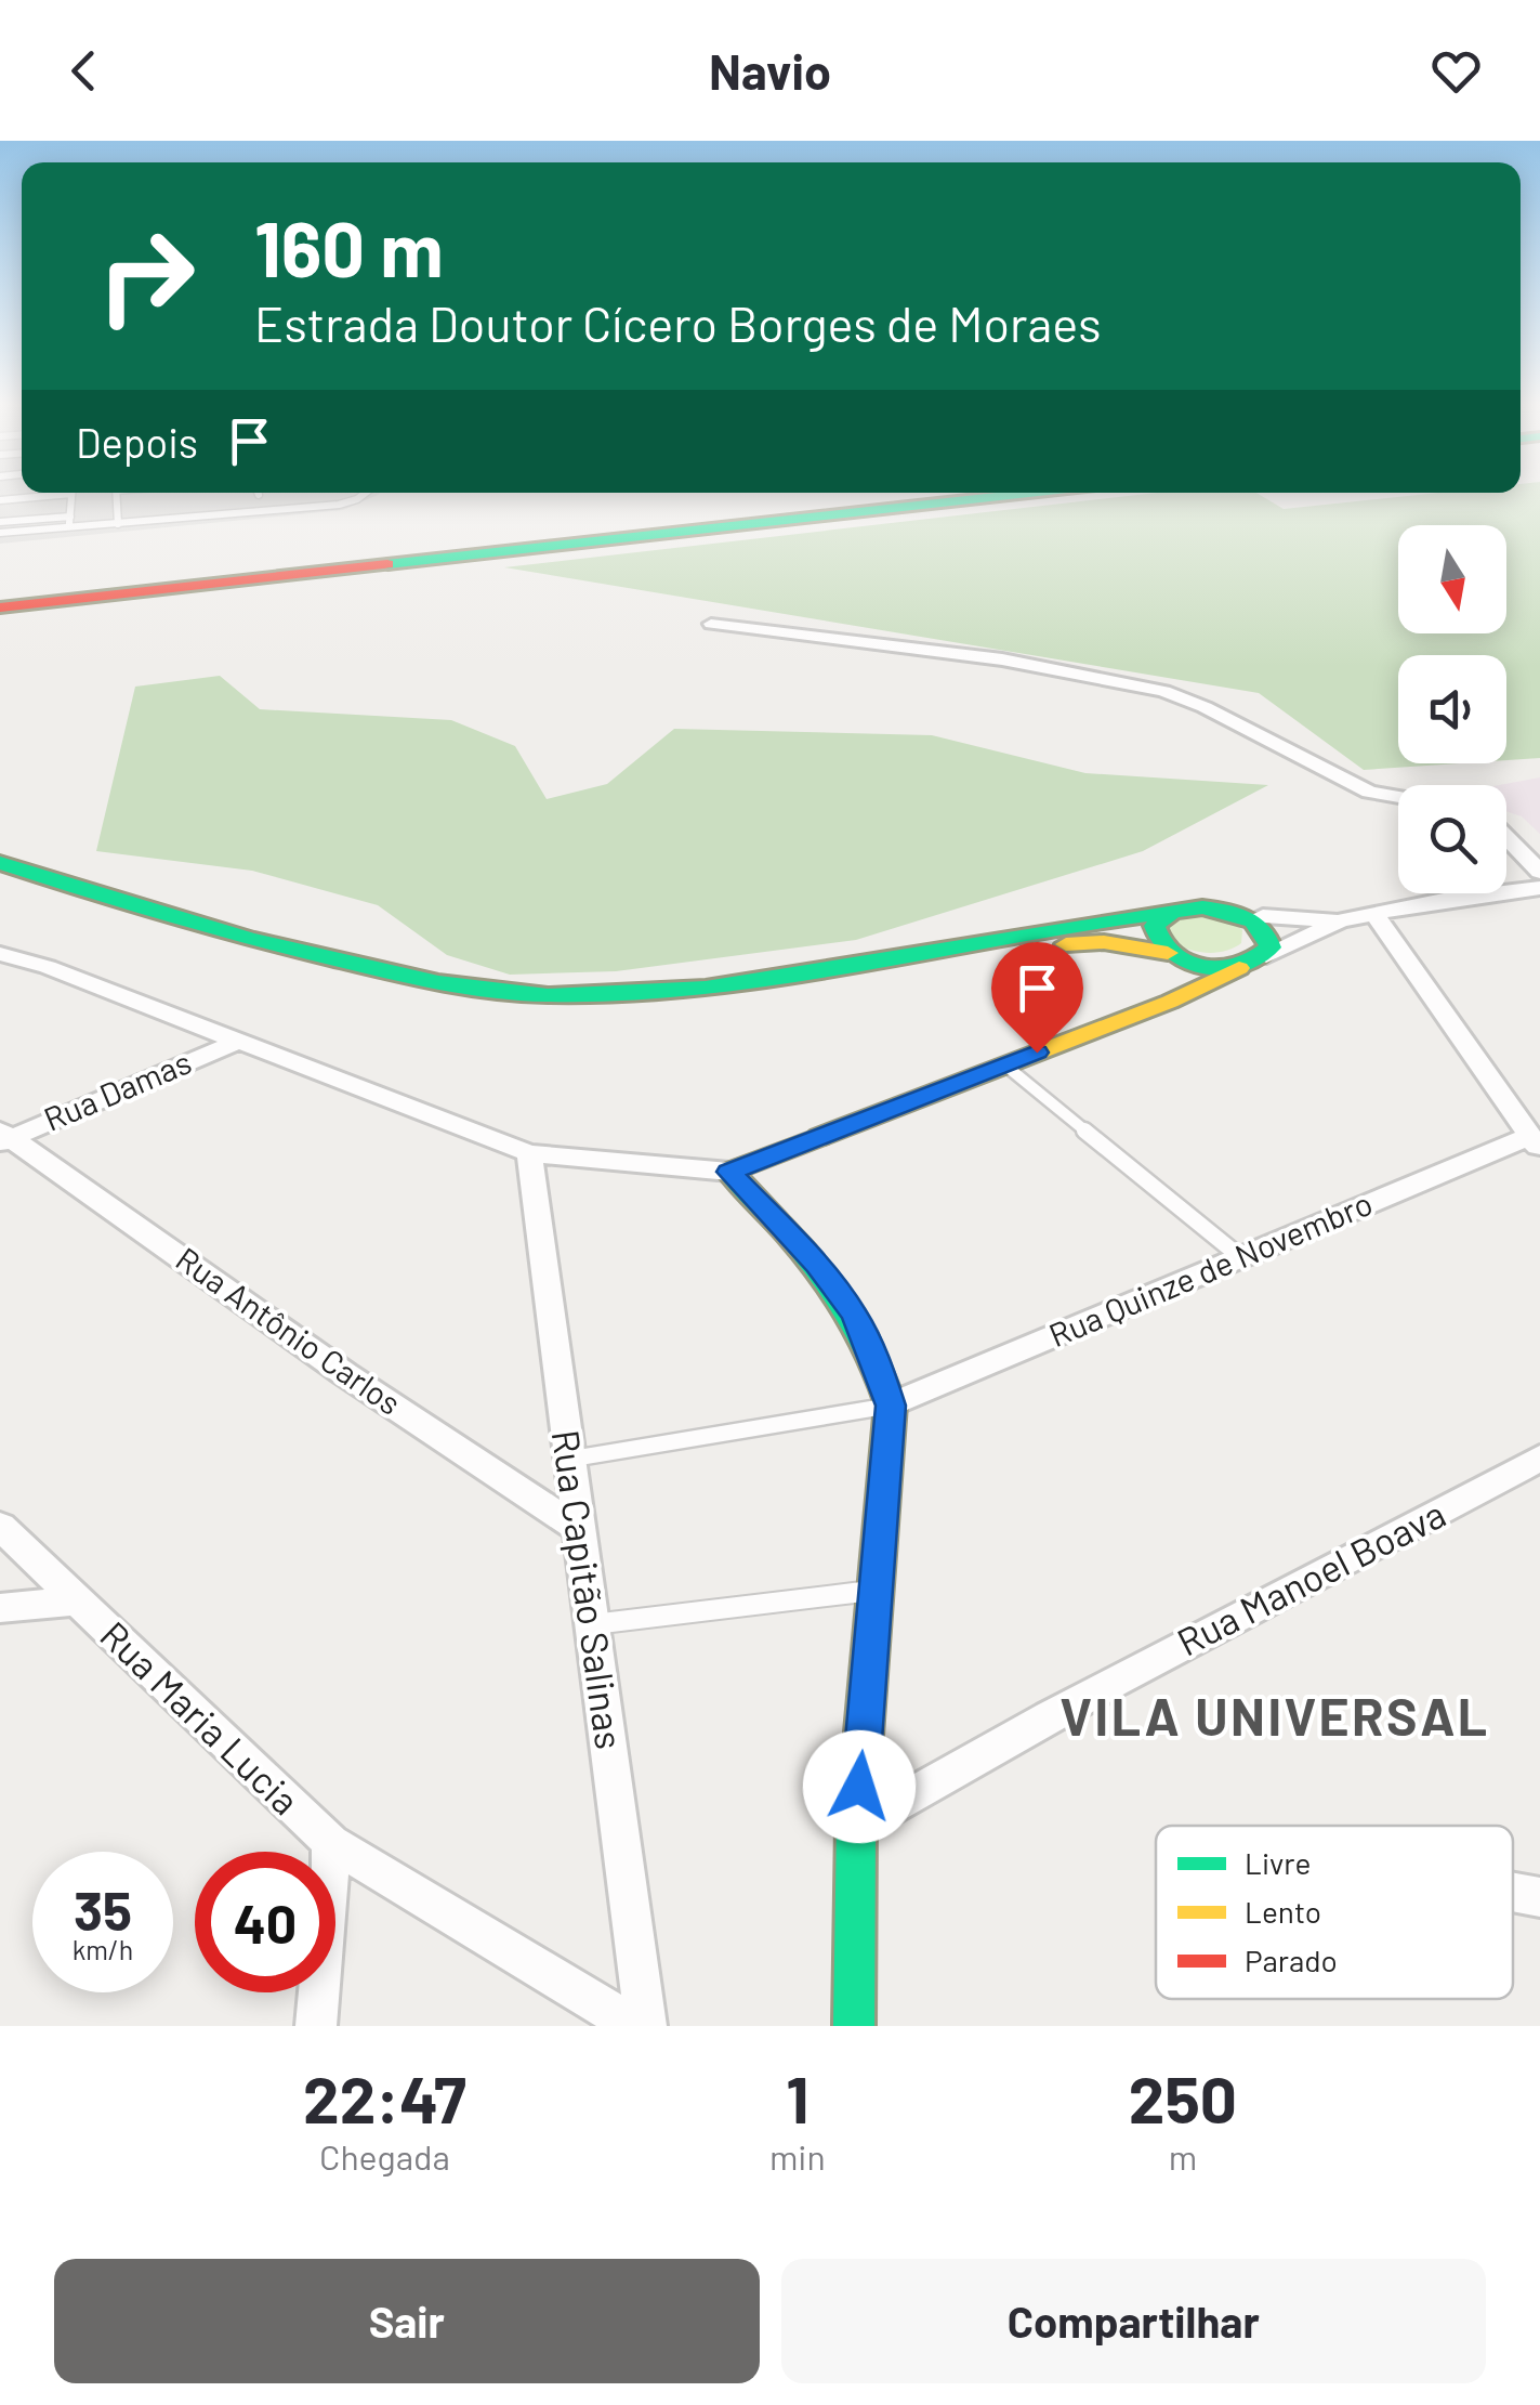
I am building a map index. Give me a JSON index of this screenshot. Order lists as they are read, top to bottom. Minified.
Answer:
{"streets":{"street":["Rua Damas","Rua Quinze de Novembro","Rua Antônio Carlos","Rua Manoel Boava","Rua Capitão Salinas","Rua Maria Lucia"]},"crossings":[["Rua Damas","Rua Antônio Carlos"],["Rua Antônio Carlos","Rua Capitão Salinas"]],"districts":["VILA UNIVERSAL"],"legend":["Livre","Lento","Parado"],"north":"bottom","page":{"header":"Navio","turn":["160 m","Estrada Doutor Cícero Borges de Moraes"],"then":"Depois","speed":"35 km/h","limit":"40","eta":["22:47","Chegada","1","min","250","m"],"buttons":["Sair","Compartilhar"]}}
